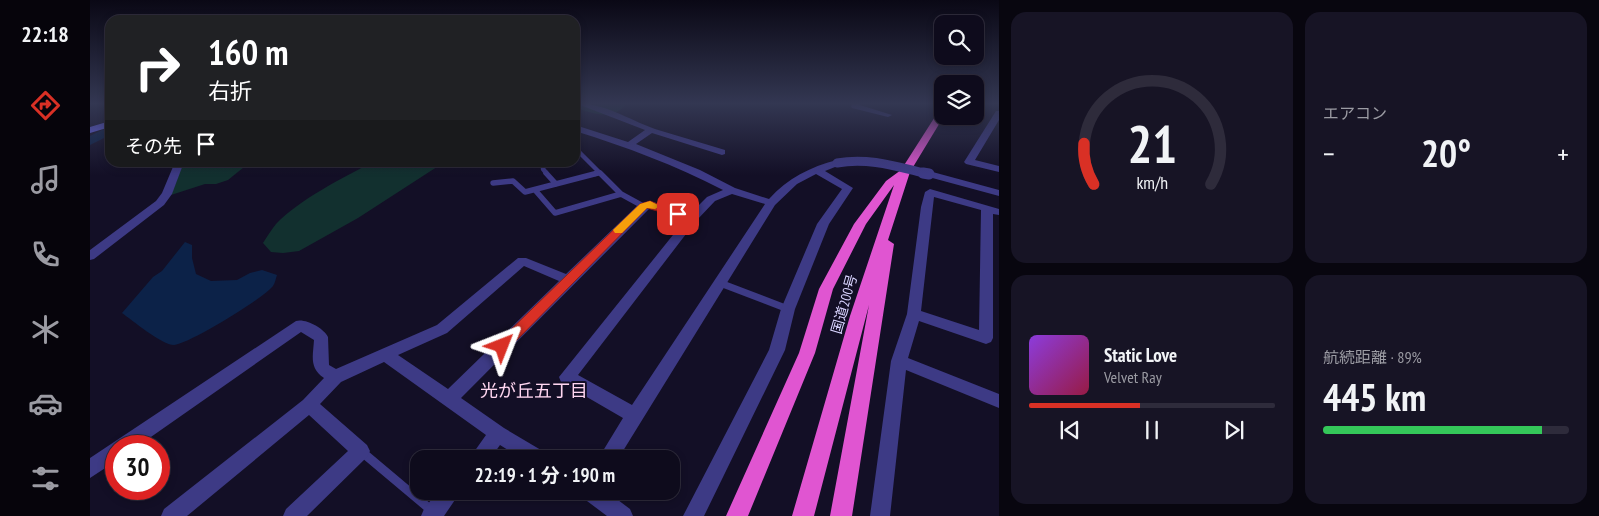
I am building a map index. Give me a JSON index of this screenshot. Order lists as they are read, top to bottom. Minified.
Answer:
{"streets":{"highway":["国道200号"]},"districts":["光が丘五丁目"],"page":{"tabs":"22:18","tile":["エアコン",["航続距離 · 89%","445 km"]],"turn":["160 m","右折"],"then":"その先","heat":["−","20°","+"],"song":["Static Love","Velvet Ray"],"limit":"30","trip":"22:19 · 1 分 · 190 m","gauge":["21","km/h"]}}
